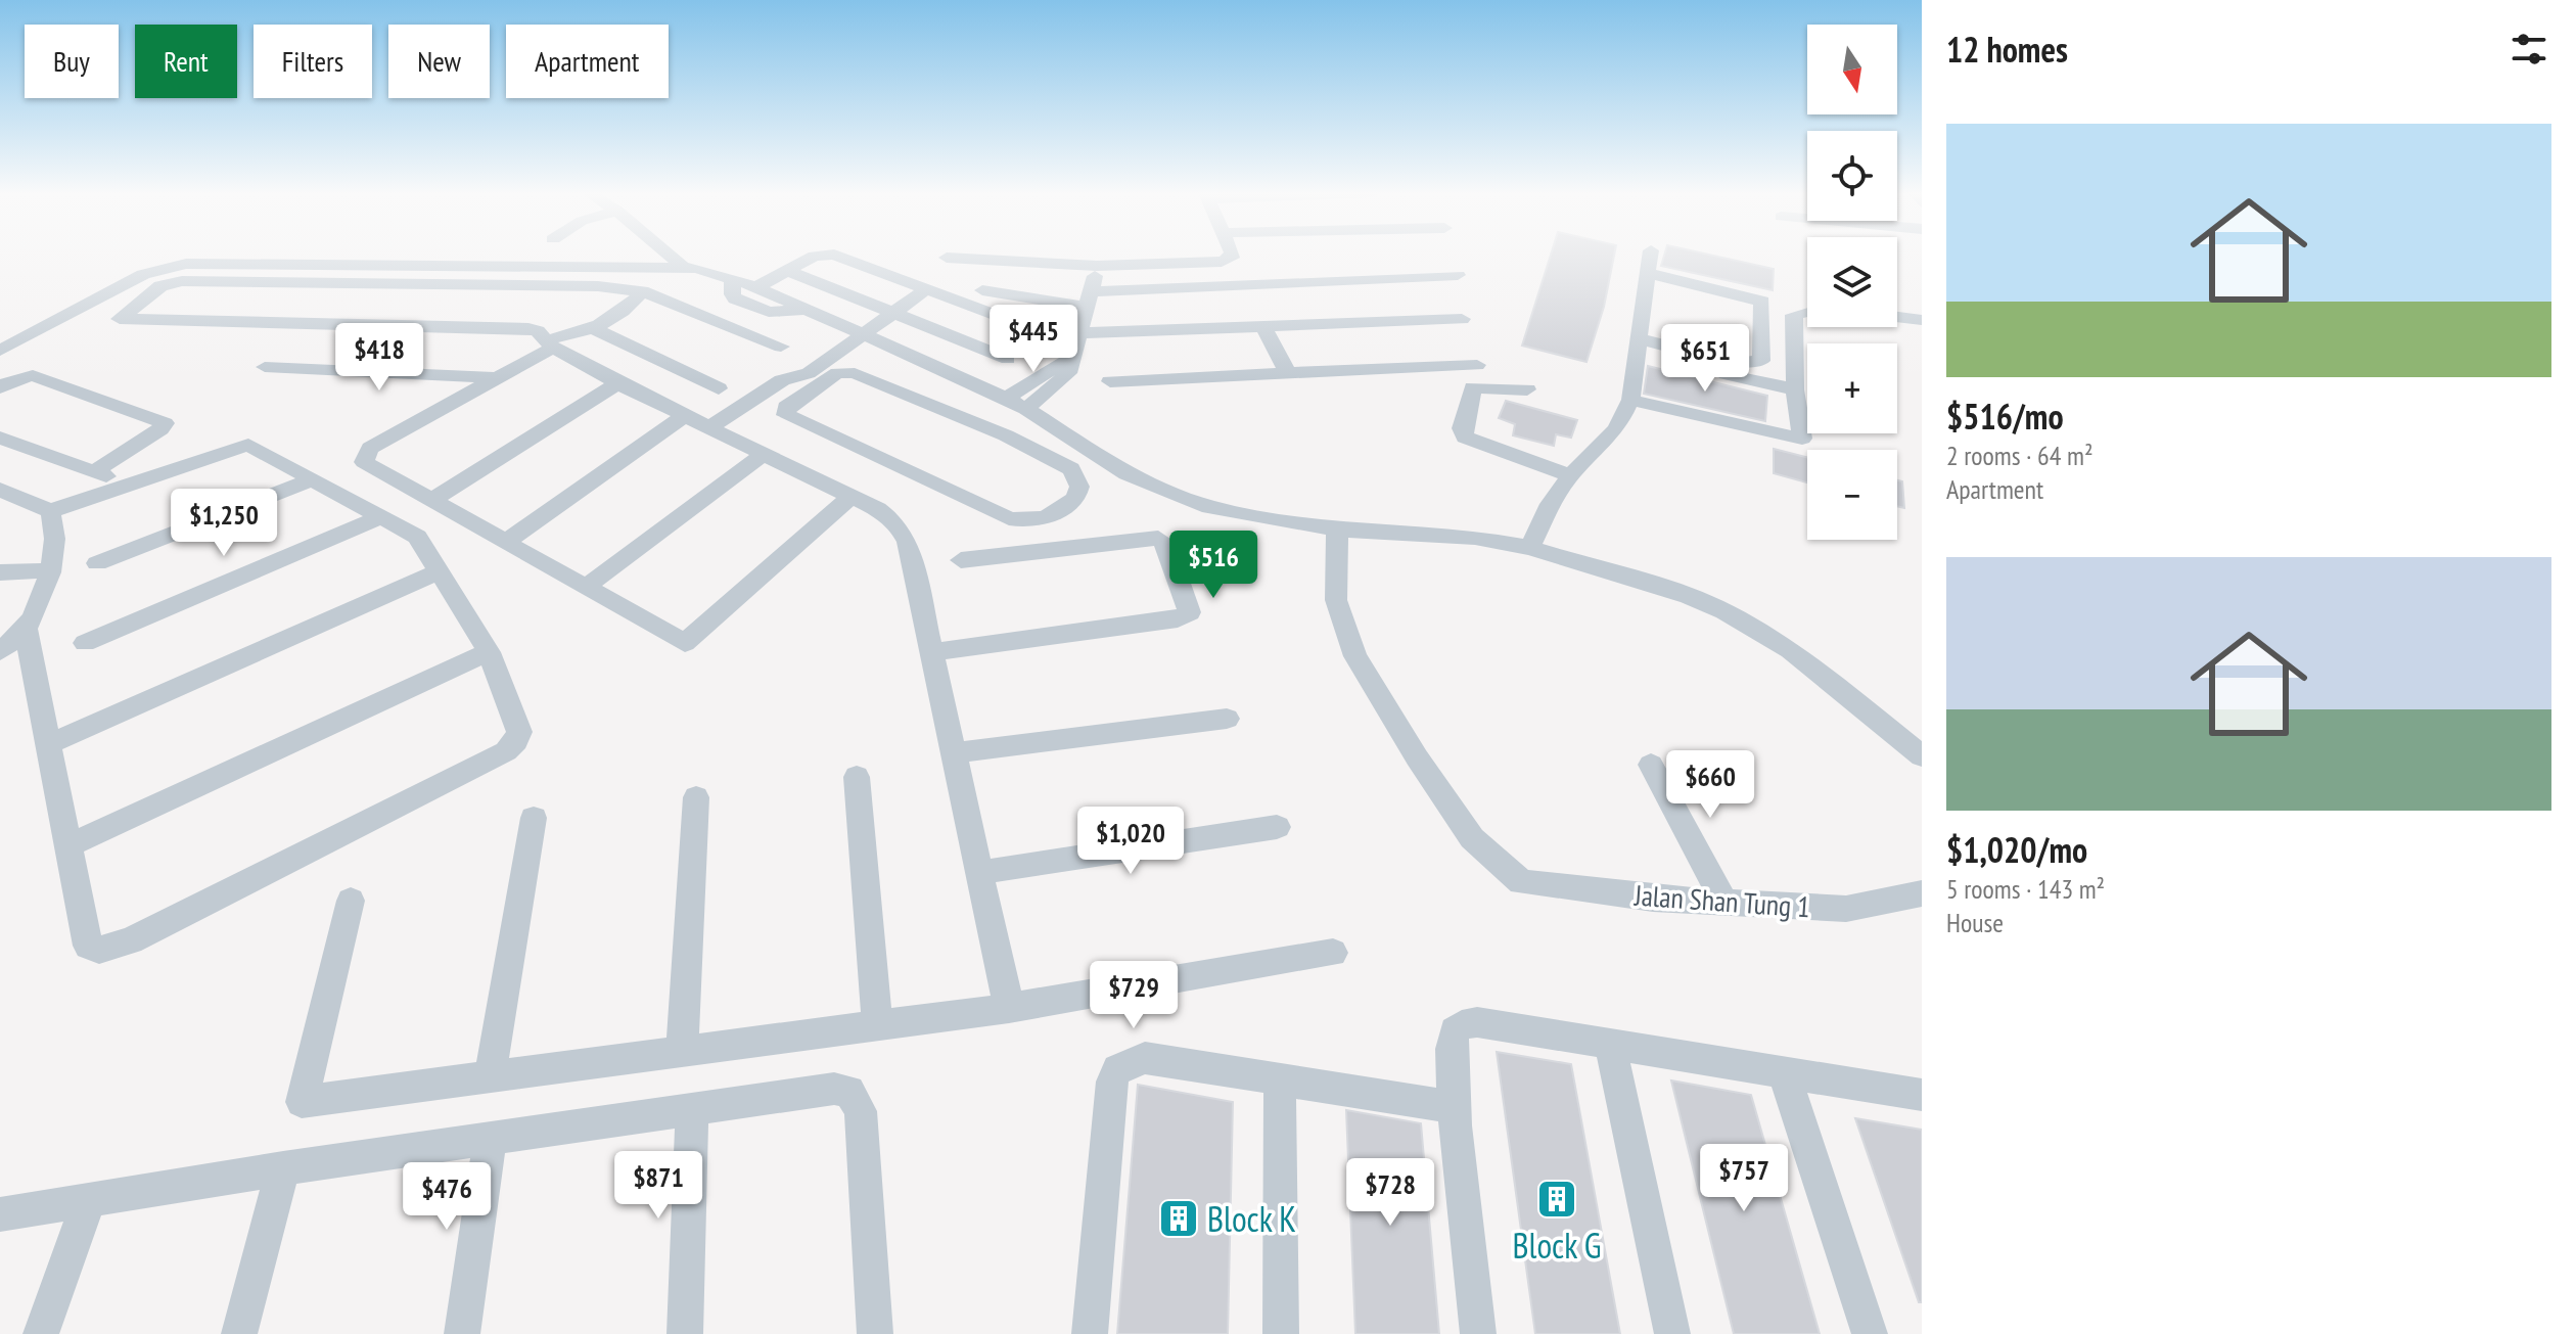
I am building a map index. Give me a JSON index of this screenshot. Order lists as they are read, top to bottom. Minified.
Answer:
{"streets":{"street":["Jalan Shan Tung 1"]},"places":{"building":["Block G","Block K"]},"north":"bottom","page":{"heading":"12 homes","map_buttons":["+","−"],"chip":["Buy","Rent","Filters","New","Apartment"],"list":[{"name":"$516/mo","note":"2 rooms · 64 m² · Apartment"},{"name":"$1,020/mo","note":"5 rooms · 143 m² · House"}],"price":["$445","$418","$651","$1,250","$516","$660","$1,020","$729","$757","$871","$728","$476"]}}
